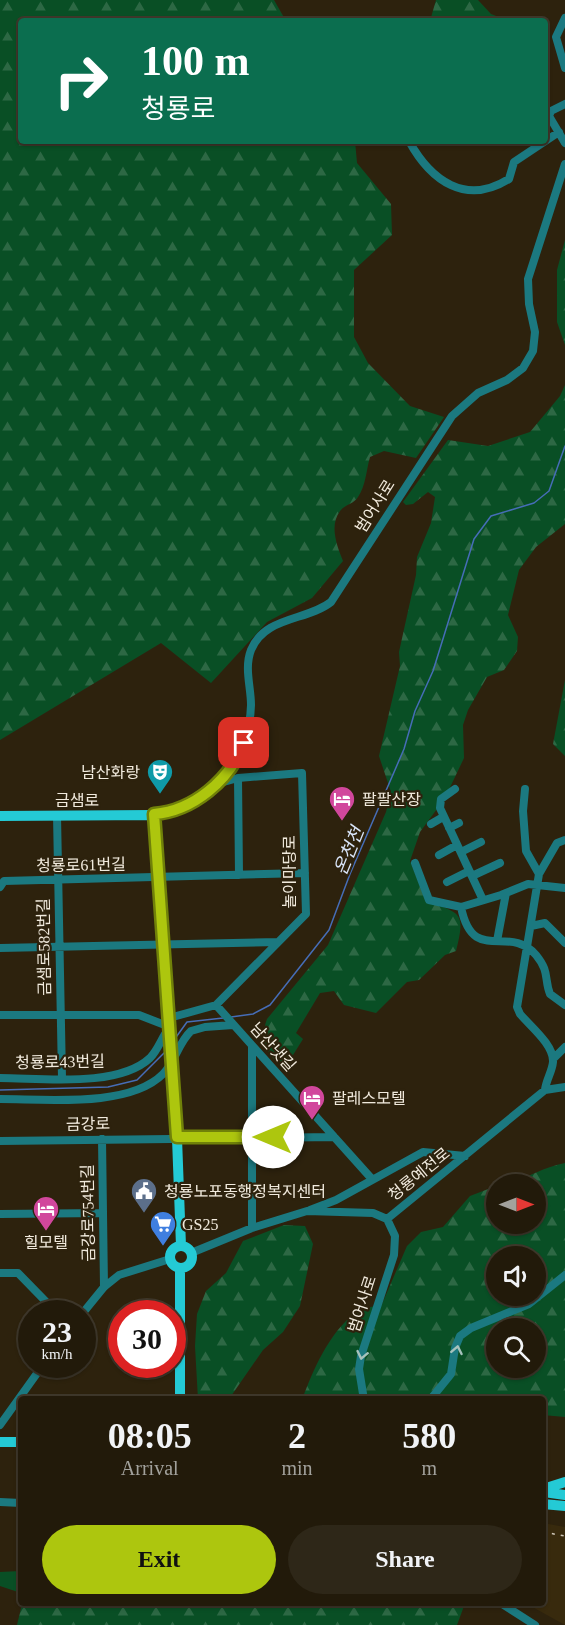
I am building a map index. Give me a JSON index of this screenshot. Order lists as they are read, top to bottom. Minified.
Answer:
{"streets":{"main road":["금샘로"],"street":["범어사로","청룡로61번길","놀이마당로","금샘로582번길","남산냇길","청룡로43번길","금강로","청룡예전로","금강로754번길"]},"crossings":[["범어사로","금샘로"],["범어사로","놀이마당로"],["범어사로","청룡예전로"],["금샘로","금샘로582번길"],["청룡로61번길","놀이마당로"],["청룡로61번길","금샘로582번길"],["놀이마당로","청룡로43번길"],["금샘로582번길","청룡로43번길"],["남산냇길","금강로"],["금강로","금강로754번길"]],"water":["온천천"],"places":{"theatre":["남산화랑"],"hotel":["팔팔산장","팔레스모텔","힐모텔"],"public building":["청룡노포동행정복지센터"],"supermarket":["GS25"]},"north":"right","page":{"turn":["100 m","청룡로"],"speed":"23 km/h","limit":"30","eta":["08:05","Arrival","2","min","580","m"],"buttons":["Exit","Share"]}}
